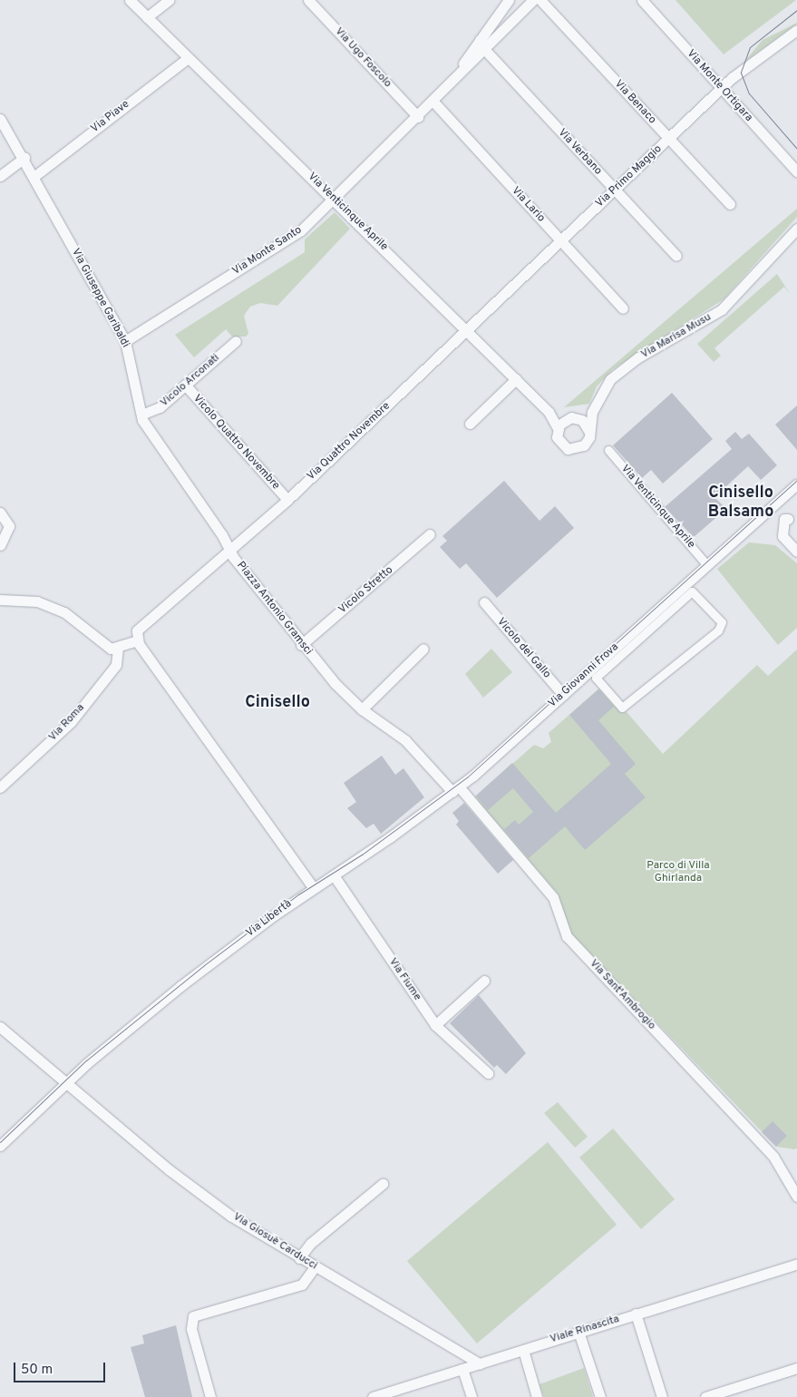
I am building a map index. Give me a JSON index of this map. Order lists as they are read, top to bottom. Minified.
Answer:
{"streets":{"street":["Via Ugo Foscolo","Via Monte Ortigara","Via Benaco","Via Piave","Via Verbano","Via Primo Maggio","Via Lario","Via Venticinque Aprile","Via Monte Santo","Via Giuseppe Garibaldi","Via Marisa Musu","Vicolo Arconati","Via Quattro Novembre","Vicolo Quattro Novembre","Vicolo Stretto","Piazza Antonio Gramsci","Vicolo del Gallo","Via Giovanni Frova","Via Roma","Via Libertà","Via Fiume","Via Sant'Ambrogio","Via Giosuè Carducci","Viale Rinascita"]},"crossings":[["Via Ugo Foscolo","Via Monte Santo"],["Via Monte Ortigara","Via Primo Maggio"],["Via Benaco","Via Primo Maggio"],["Via Piave","Via Venticinque Aprile"],["Via Piave","Via Giuseppe Garibaldi"],["Via Verbano","Via Primo Maggio"],["Via Verbano","Via Monte Santo"],["Via Primo Maggio","Via Lario"],["Via Primo Maggio","Via Venticinque Aprile"],["Via Primo Maggio","Via Quattro Novembre"],["Via Lario","Via Monte Santo"],["Via Venticinque Aprile","Via Monte Santo"],["Via Venticinque Aprile","Via Marisa Musu"],["Via Venticinque Aprile","Via Quattro Novembre"],["Via Venticinque Aprile","Via Giovanni Frova"],["Via Monte Santo","Via Giuseppe Garibaldi"],["Via Giuseppe Garibaldi","Vicolo Arconati"],["Via Giuseppe Garibaldi","Via Quattro Novembre"],["Via Giuseppe Garibaldi","Piazza Antonio Gramsci"],["Vicolo Arconati","Vicolo Quattro Novembre"],["Via Quattro Novembre","Vicolo Quattro Novembre"],["Via Quattro Novembre","Piazza Antonio Gramsci"],["Vicolo Stretto","Piazza Antonio Gramsci"],["Piazza Antonio Gramsci","Via Giovanni Frova"],["Piazza Antonio Gramsci","Via Libertà"],["Piazza Antonio Gramsci","Via Sant'Ambrogio"],["Vicolo del Gallo","Via Giovanni Frova"],["Via Giovanni Frova","Via Libertà"],["Via Giovanni Frova","Via Sant'Ambrogio"],["Via Libertà","Via Fiume"],["Via Libertà","Via Sant'Ambrogio"],["Via Libertà","Via Giosuè Carducci"],["Via Giosuè Carducci","Viale Rinascita"]],"districts":["Cinisello Balsamo","Cinisello"],"parks":["Parco di Villa Ghirlanda"],"scale_bar":"50 m"}
